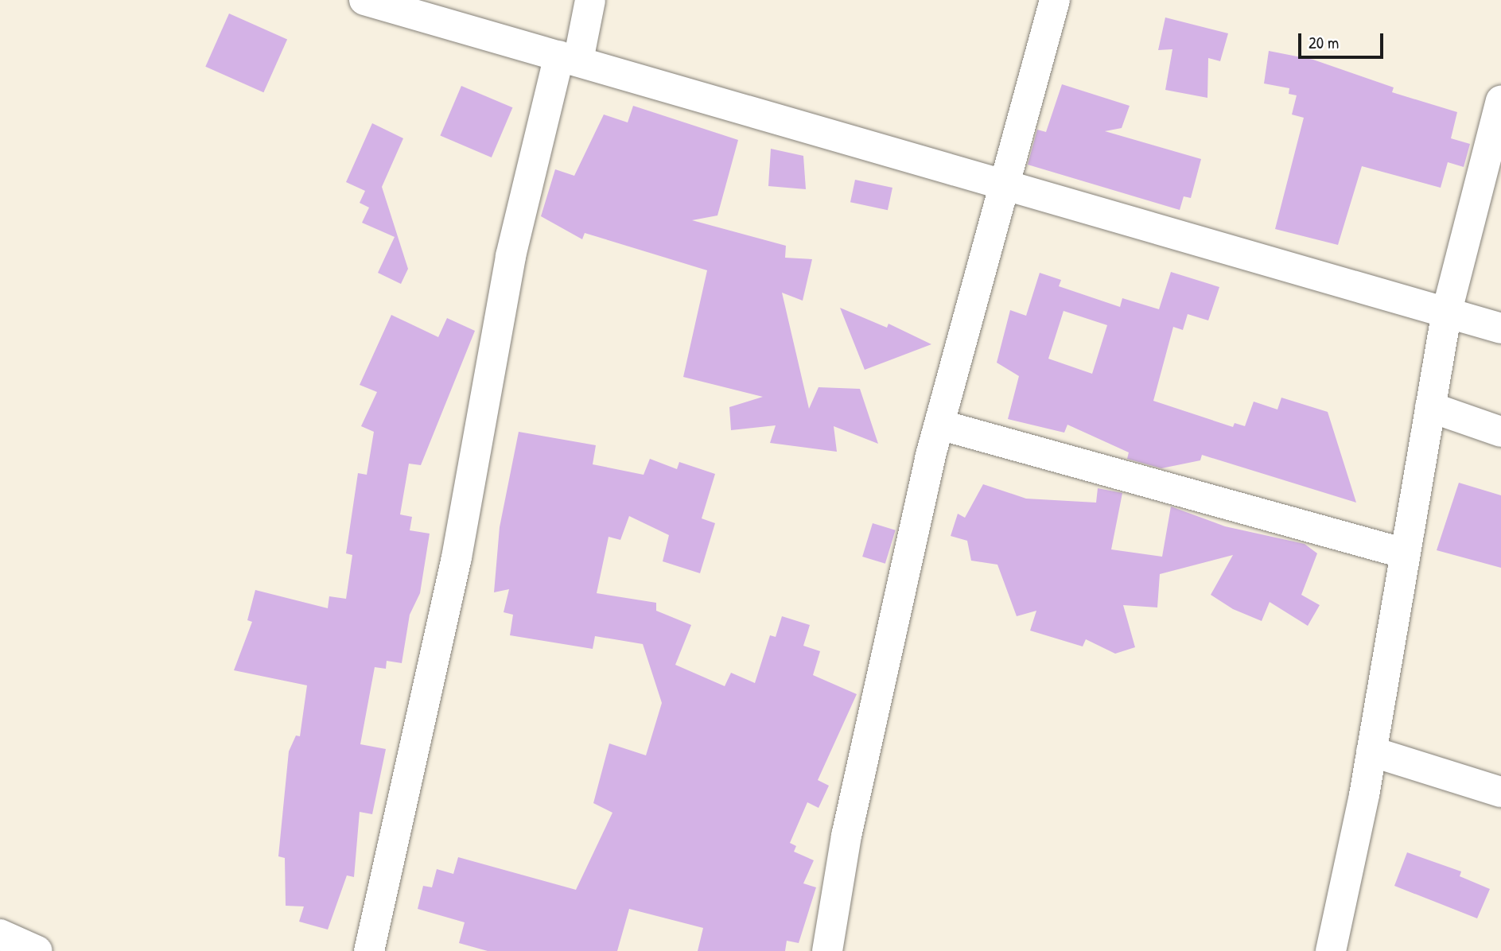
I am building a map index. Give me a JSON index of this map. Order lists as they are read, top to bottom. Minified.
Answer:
{"scale_bar":"20 m"}
